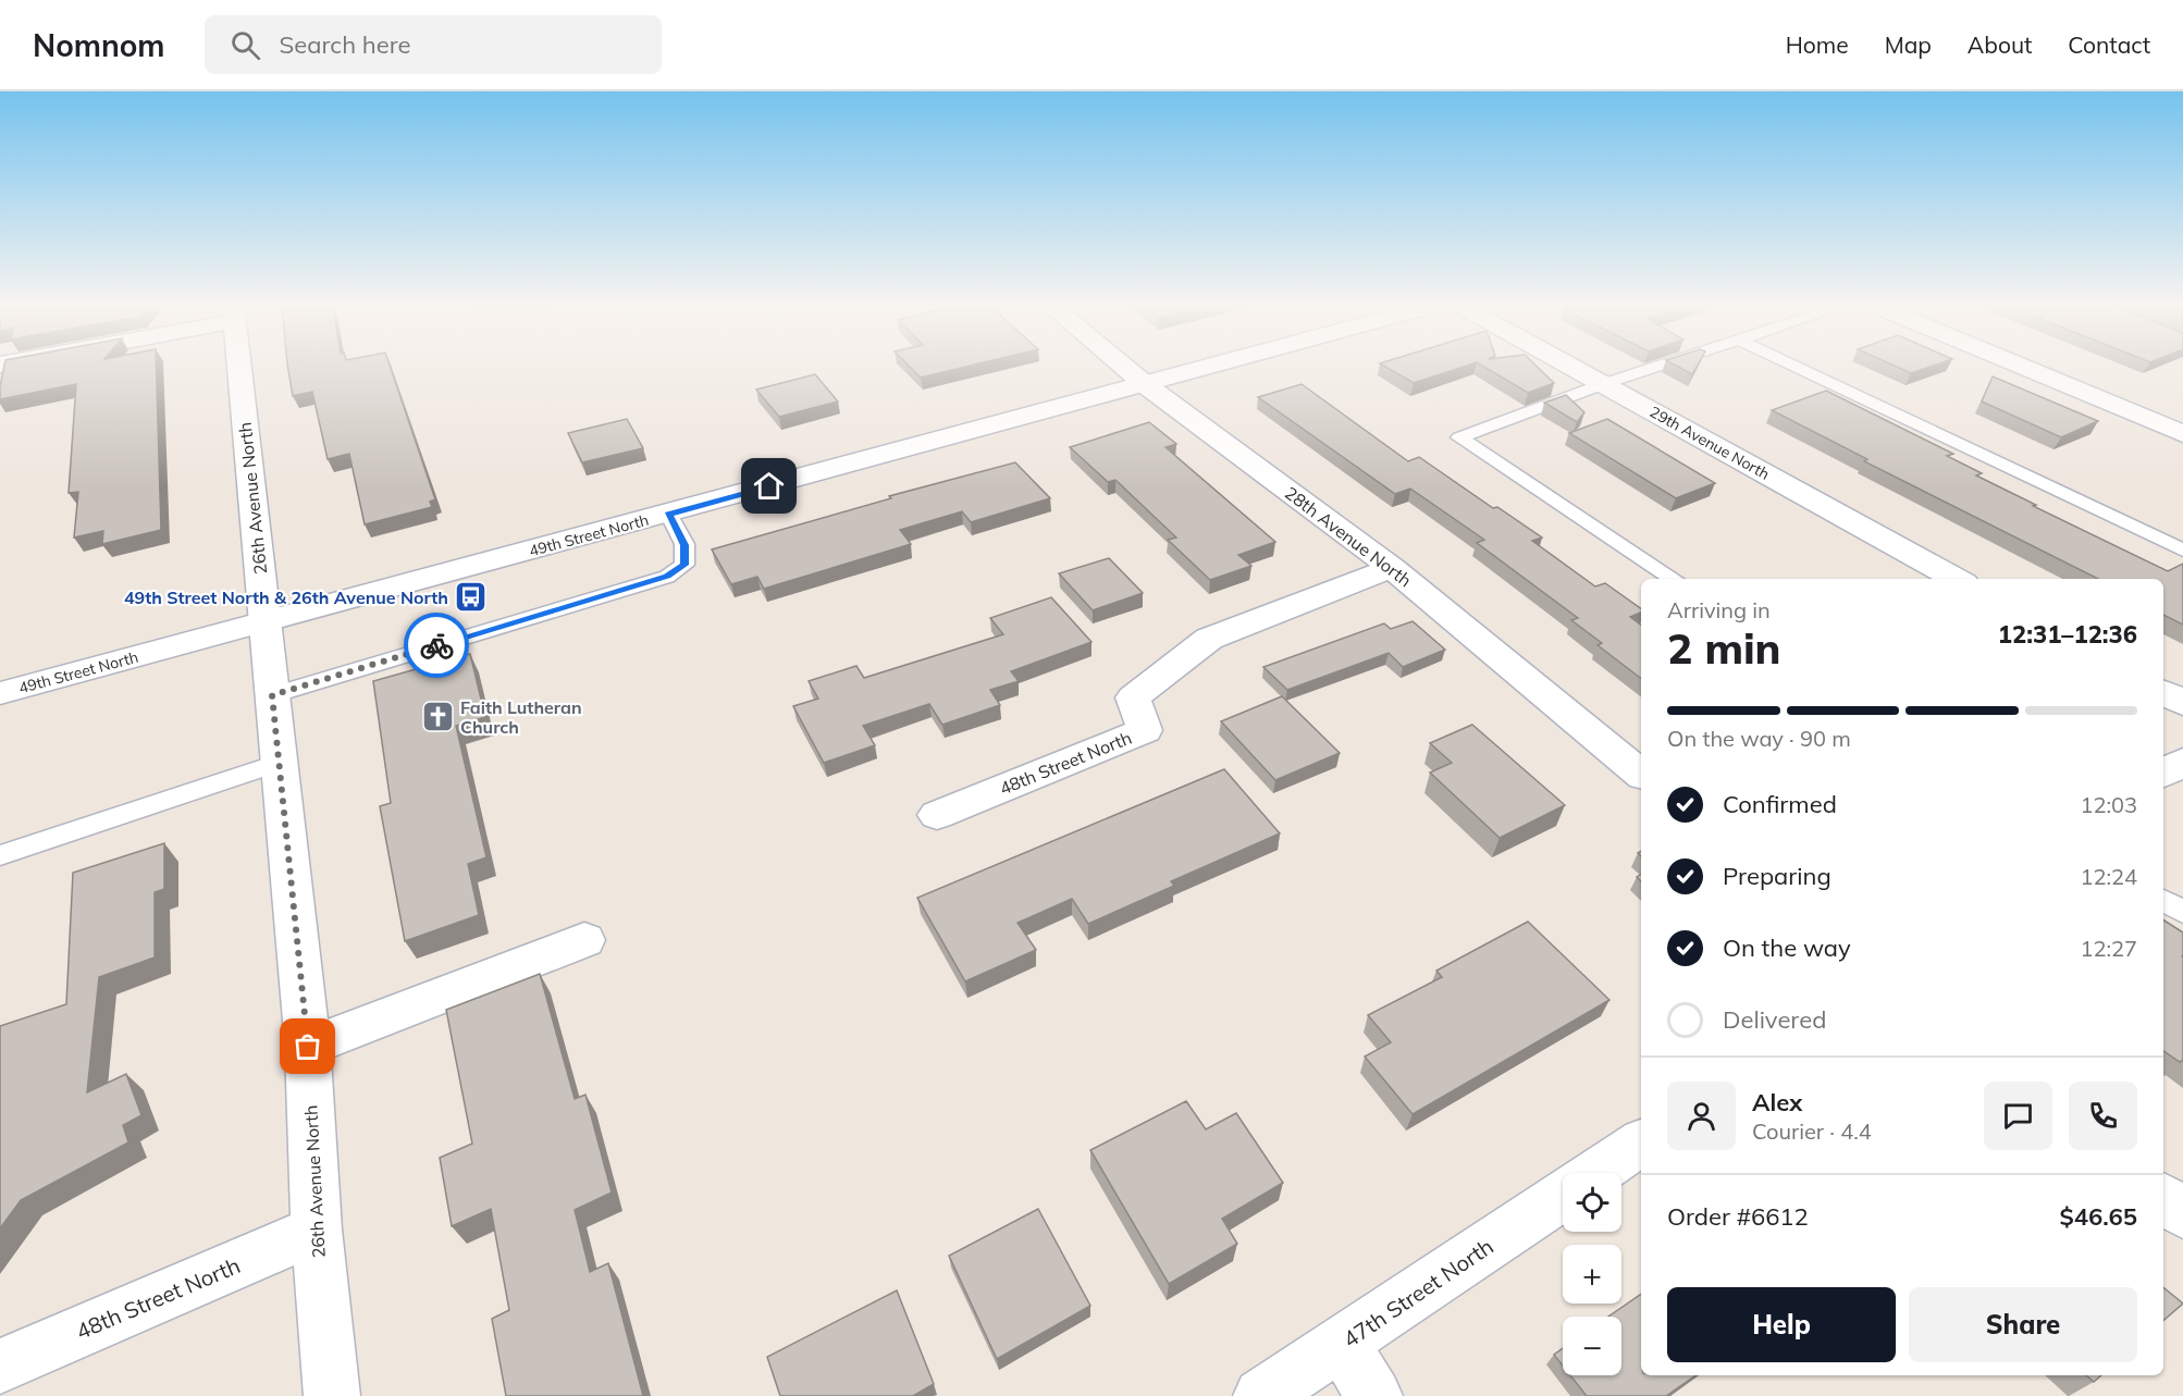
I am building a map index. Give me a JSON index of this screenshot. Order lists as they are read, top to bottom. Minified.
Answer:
{"streets":{"street":["29th Avenue North","26th Avenue North","49th Street North","28th Avenue North","48th Street North","47th Street North"]},"crossings":[["26th Avenue North","49th Street North"],["26th Avenue North","48th Street North"],["49th Street North","28th Avenue North"],["28th Avenue North","48th Street North"]],"places":{"bus stop":["49th Street North & 26th Avenue North"],"church":["Faith Lutheran Church"]},"page":{"header":"Nomnom","search":"Search here","nav":["Home","Map","About","Contact"],"heading":["2 min","Arriving in","12:31–12:36"],"panel":["Alex","Courier · 4.4","Order #6612","$46.65"],"bar":"On the way · 90 m","list":[["Confirmed","12:03"],["Preparing","12:24"],["On the way","12:27"],"Delivered"],"map_buttons":["+","−"],"buttons":["Help","Share"]}}
